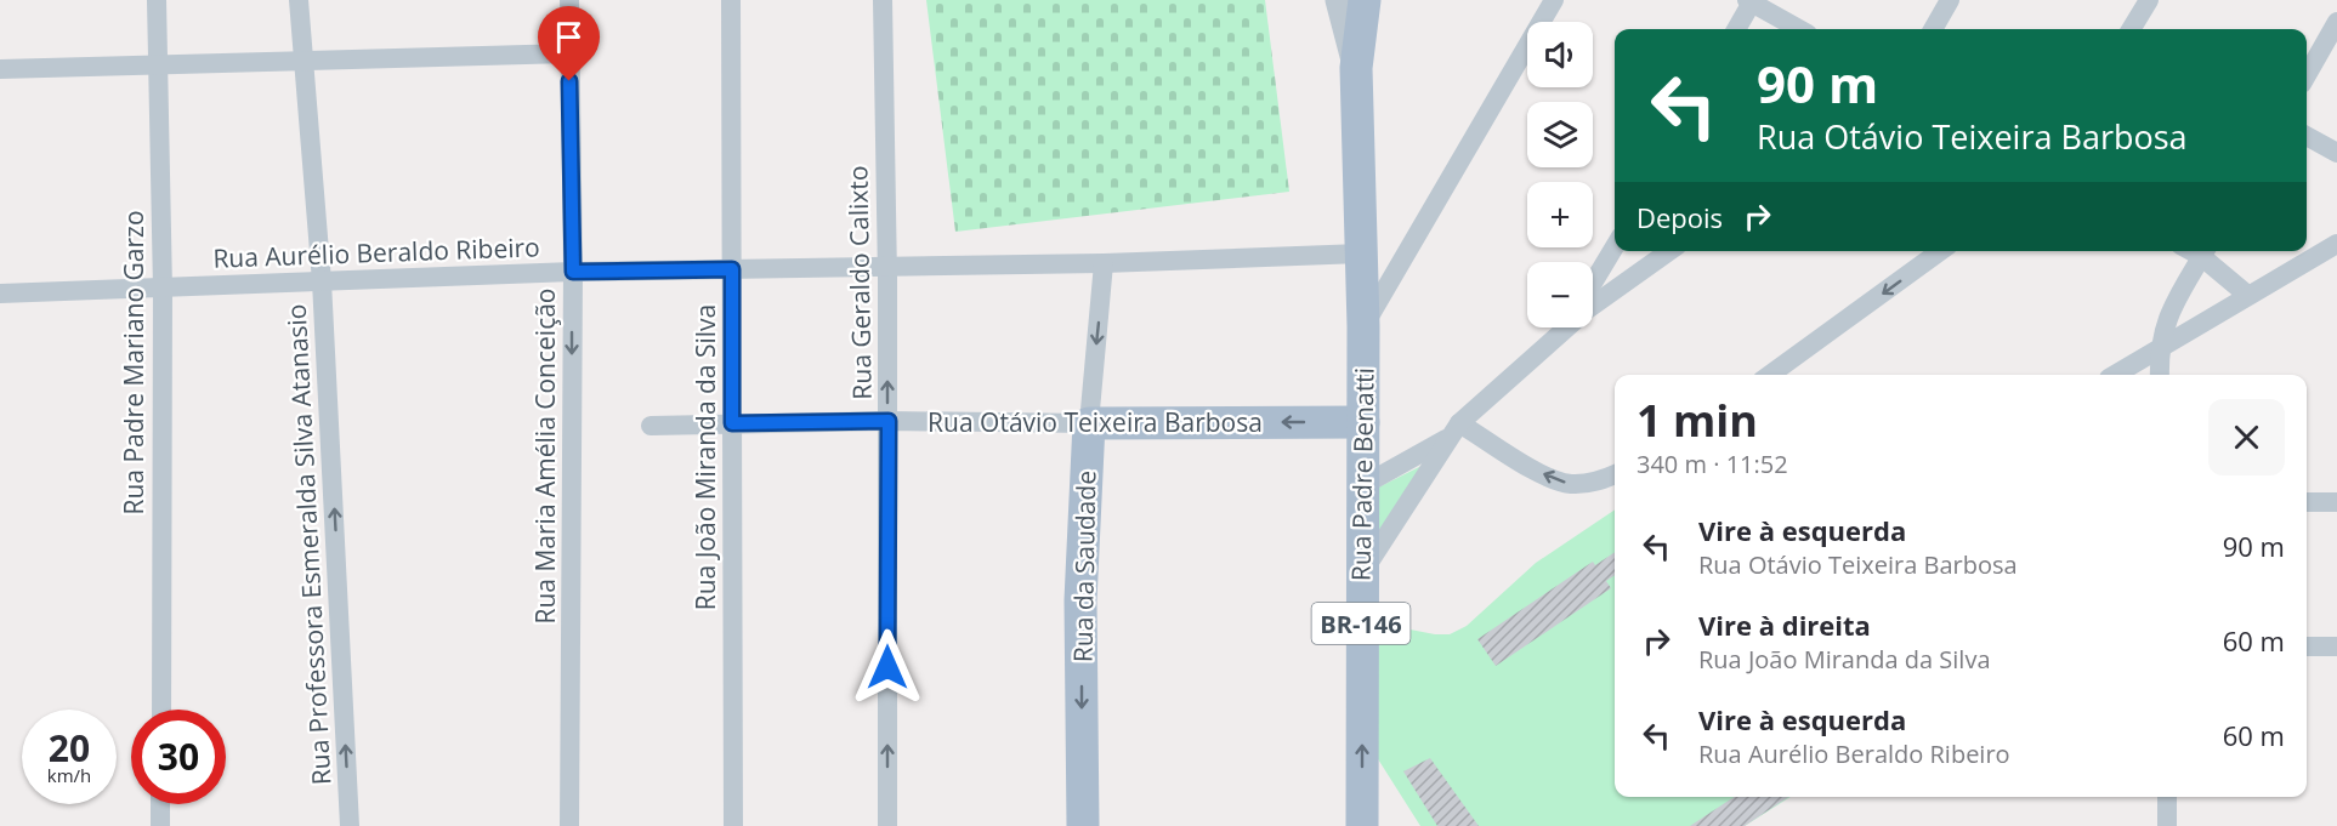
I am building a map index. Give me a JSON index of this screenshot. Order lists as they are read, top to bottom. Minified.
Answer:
{"streets":{"main road":["Rua Otávio Teixeira Barbosa","Rua Padre Benatti","Rua da Saudade","BR-146"],"street":["Rua Aurélio Beraldo Ribeiro","Rua Geraldo Calixto","Rua Padre Mariano Garzo","Rua Maria Amélia Conceição","Rua João Miranda da Silva","Rua Professora Esmeralda Silva Atanasio"]},"crossings":[["Rua Aurélio Beraldo Ribeiro","Rua Geraldo Calixto"],["Rua Aurélio Beraldo Ribeiro","Rua Padre Mariano Garzo"],["Rua Aurélio Beraldo Ribeiro","Rua Maria Amélia Conceição"],["Rua Aurélio Beraldo Ribeiro","Rua João Miranda da Silva"],["Rua Aurélio Beraldo Ribeiro","Rua Padre Benatti"],["Rua Aurélio Beraldo Ribeiro","Rua Professora Esmeralda Silva Atanasio"],["Rua Aurélio Beraldo Ribeiro","Rua da Saudade"],["Rua Aurélio Beraldo Ribeiro","BR-146"],["Rua Geraldo Calixto","Rua Otávio Teixeira Barbosa"],["Rua Otávio Teixeira Barbosa","Rua João Miranda da Silva"],["Rua Otávio Teixeira Barbosa","Rua Padre Benatti"],["Rua Otávio Teixeira Barbosa","Rua da Saudade"],["Rua Padre Benatti","BR-146"]],"one_way":["Rua Geraldo Calixto","Rua Otávio Teixeira Barbosa","Rua Maria Amélia Conceição","Rua Padre Benatti","Rua Professora Esmeralda Silva Atanasio","Rua da Saudade"],"page":{"map_buttons":["+","−"],"turn":["90 m","Rua Otávio Teixeira Barbosa"],"then":"Depois","heading":["1 min","340 m · 11:52"],"list":[{"name":"Vire à esquerda","note":"Rua Otávio Teixeira Barbosa","value":"90 m"},{"name":"Vire à direita","note":"Rua João Miranda da Silva","value":"60 m"},{"name":"Vire à esquerda","note":"Rua Aurélio Beraldo Ribeiro","value":"60 m"}],"speed":"20 km/h","limit":"30"}}
